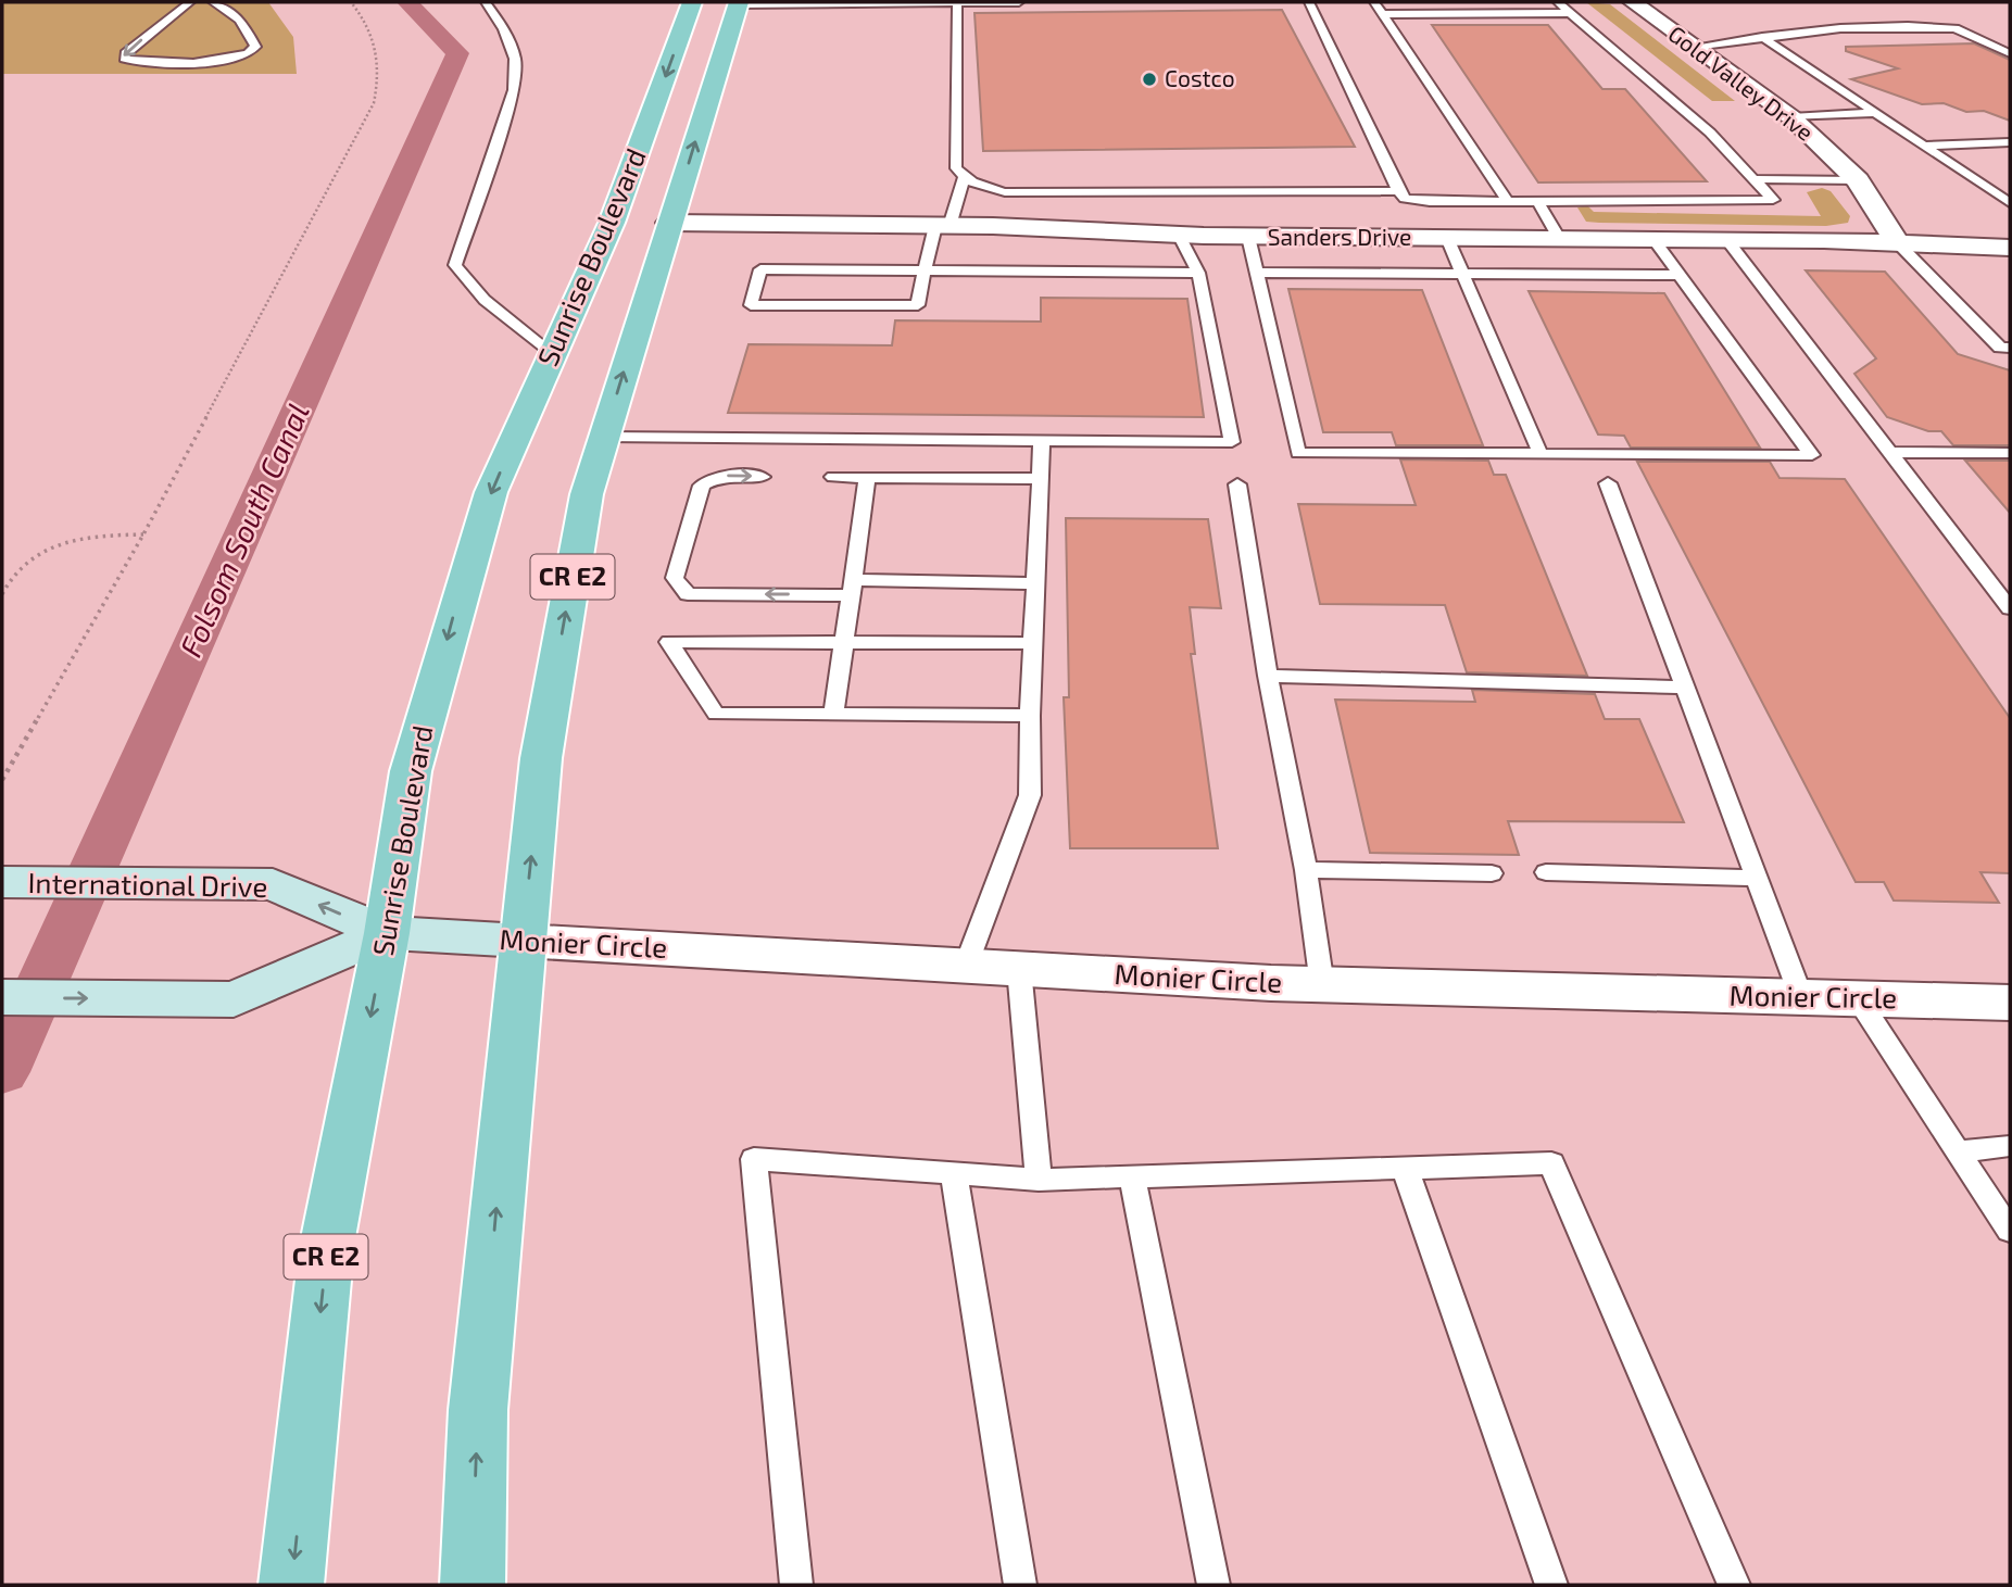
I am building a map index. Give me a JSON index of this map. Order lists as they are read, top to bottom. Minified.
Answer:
{"streets":{"main road":["Sunrise Boulevard","CR E2","International Drive","Monier Circle"],"street":["Gold Valley Drive","Sanders Drive"]},"crossings":[["Gold Valley Drive","Sanders Drive"],["Sanders Drive","Sunrise Boulevard"],["Sunrise Boulevard","International Drive"],["Sunrise Boulevard","Monier Circle"],["International Drive","Monier Circle"]],"water":["Folsom South Canal"],"places":["Costco"]}
